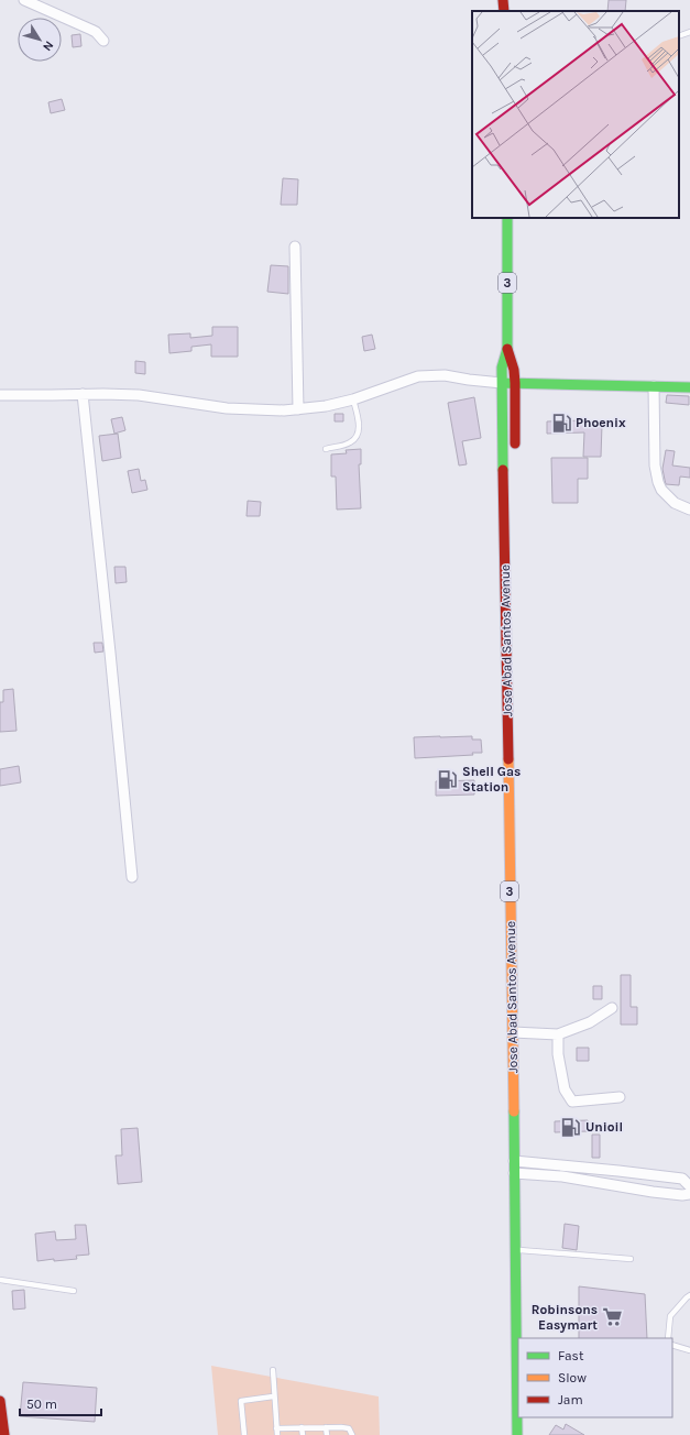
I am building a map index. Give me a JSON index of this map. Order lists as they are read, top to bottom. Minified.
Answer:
{"streets":{"main road":["3","Jose Abad Santos Avenue"]},"places":{"fuel station":["Phoenix","Shell Gas Station","Unioil"],"supermarket":["Robinsons Easymart"]},"legend":["Fast","Slow","Jam"],"scale_bar":"50 m","north":"bottom right"}
